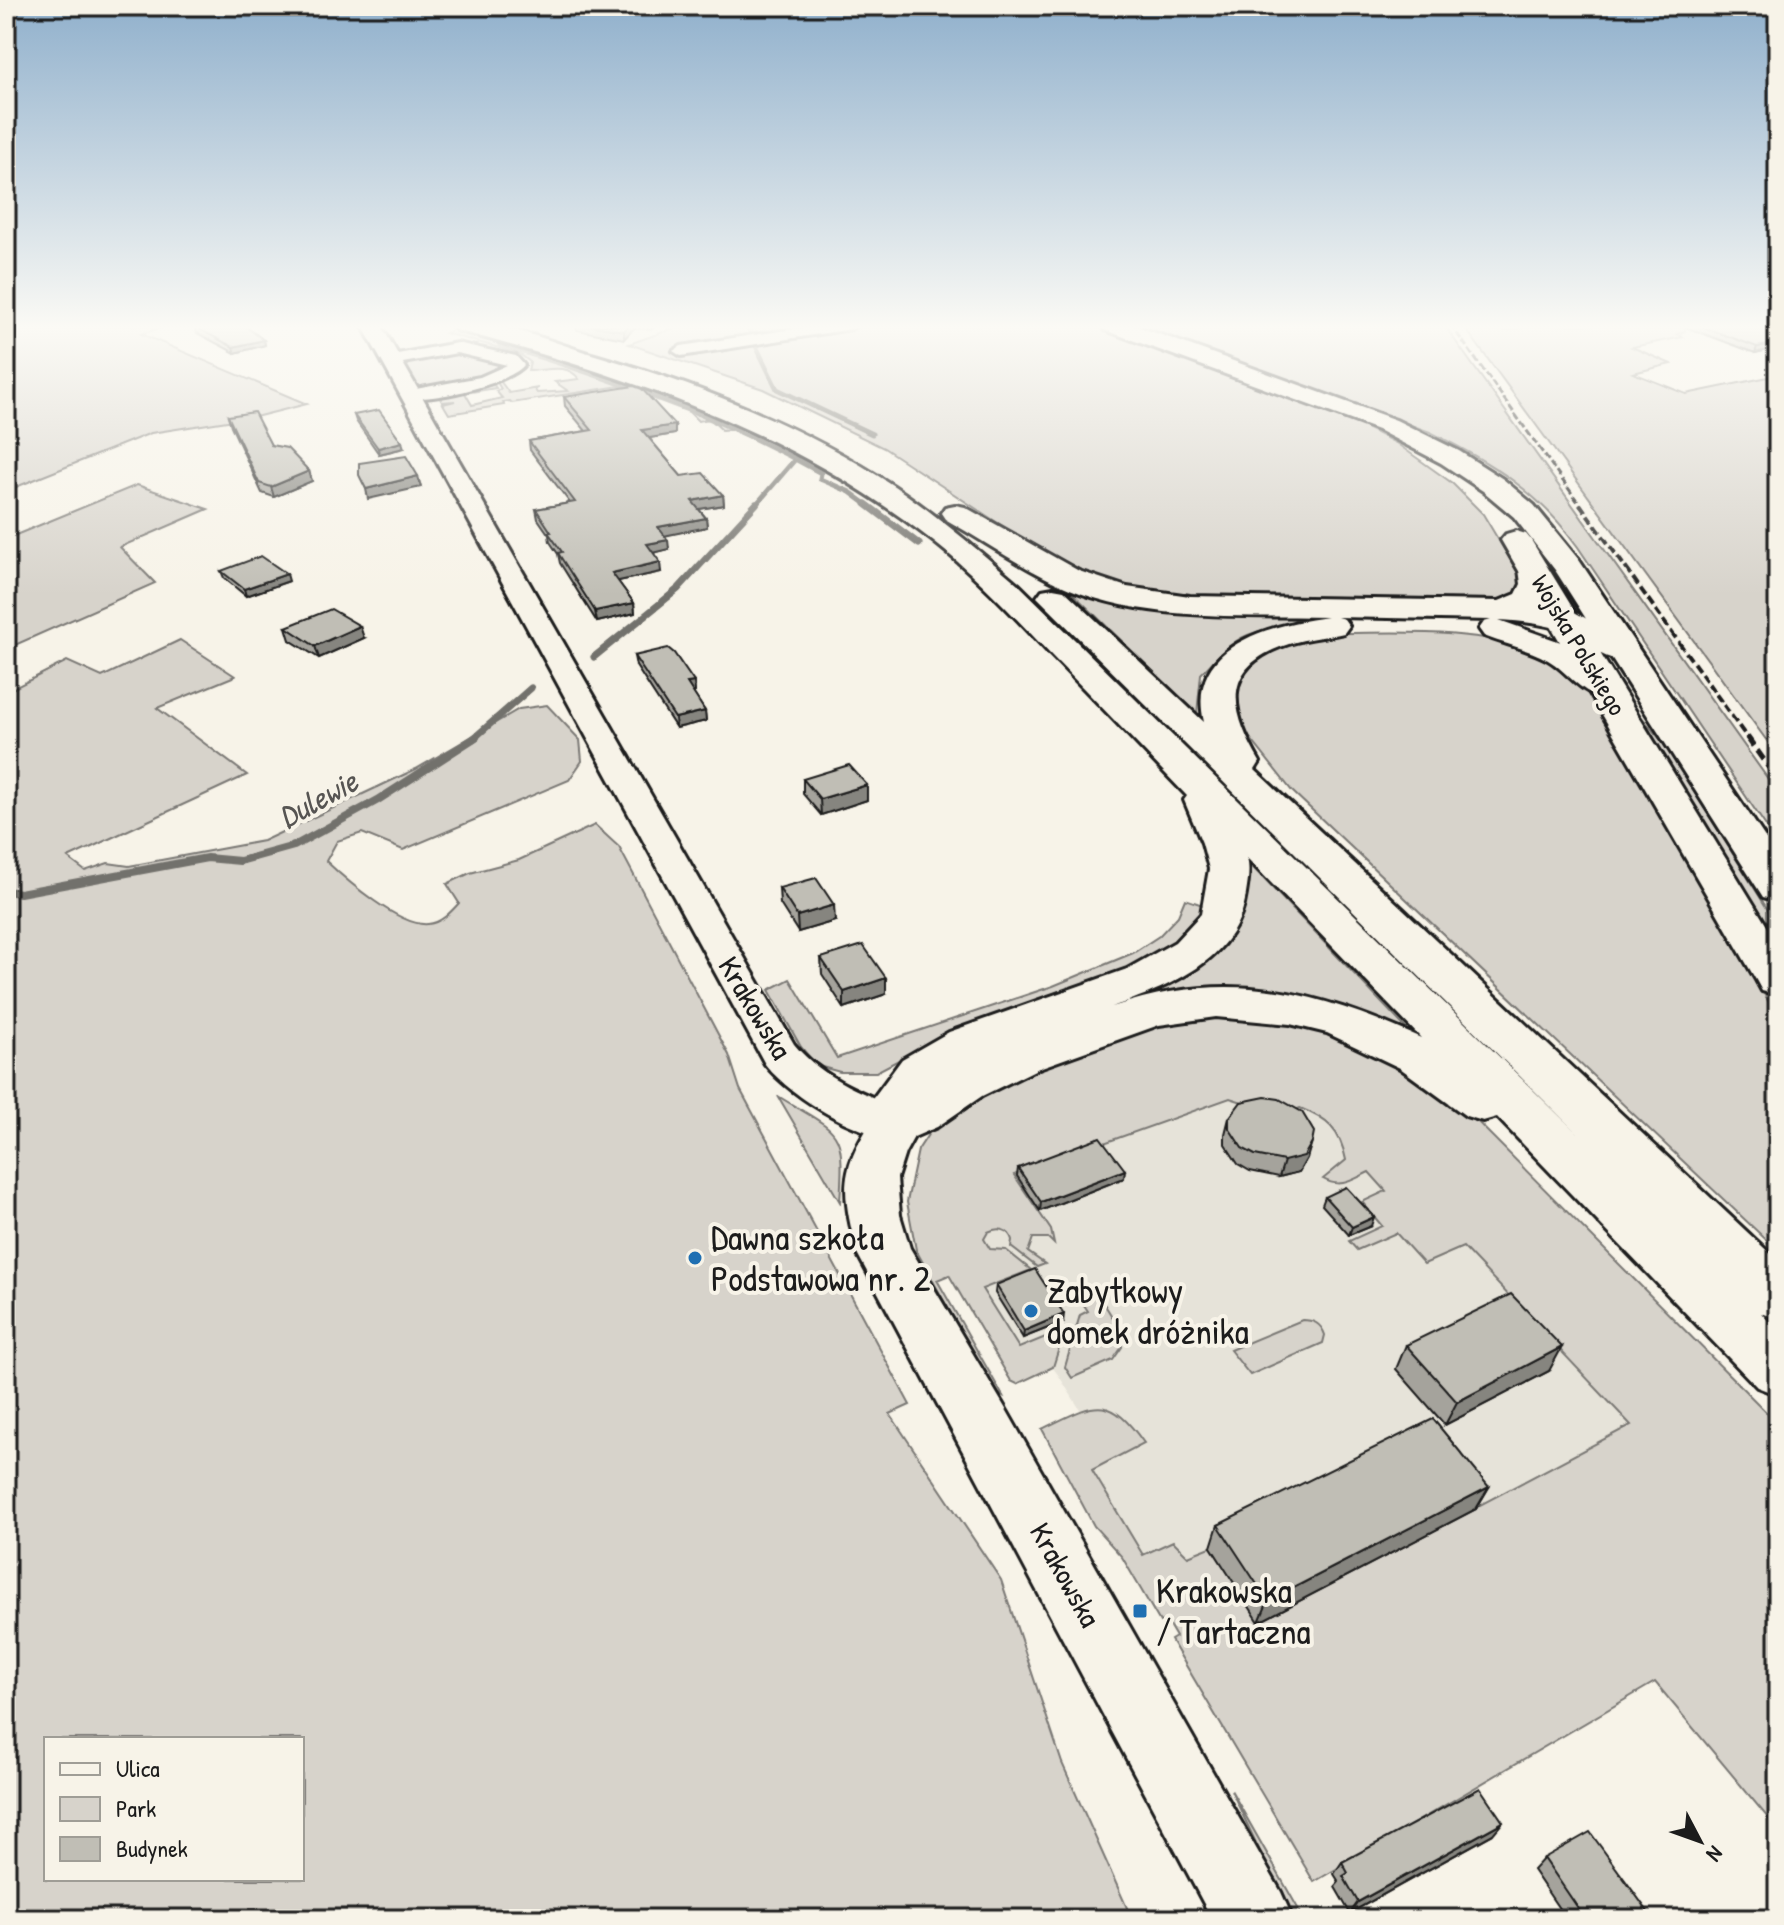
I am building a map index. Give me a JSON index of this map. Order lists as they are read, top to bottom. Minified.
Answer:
{"streets":{"main road":["Wojska Polskiego","Krakowska"]},"water":["Dulewie"],"places":{"other":["Dawna szkoła Podstawowa nr. 2","Zabytkowy domek dróżnika"],"transit":["Krakowska / Tartaczna"]},"legend":["Ulica","Park","Budynek"],"north":"bottom right"}
